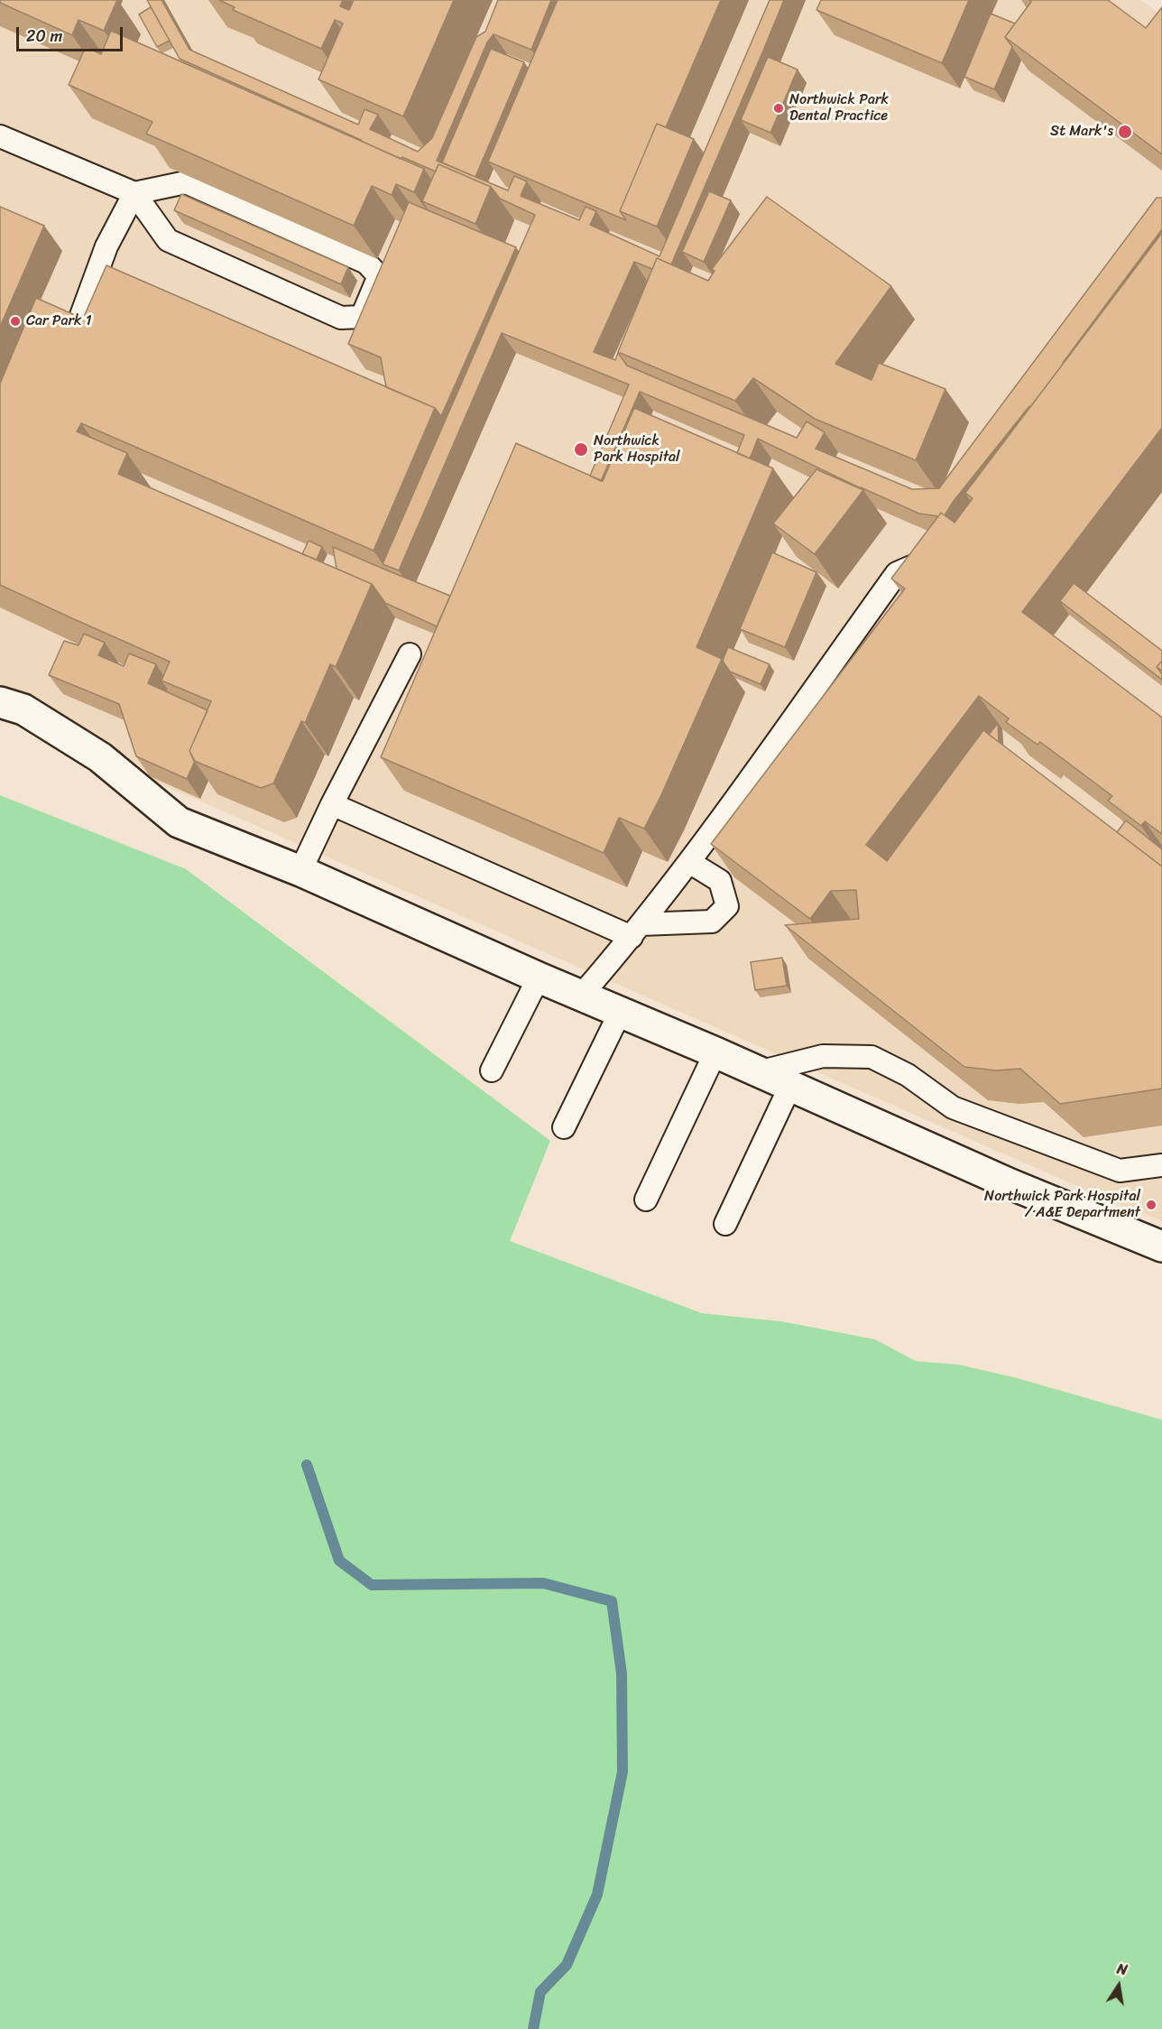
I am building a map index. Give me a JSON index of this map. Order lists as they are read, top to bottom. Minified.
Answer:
{"places":["Northwick Park Dental Practice","St Mark's","Car Park 1","Northwick Park Hospital","Northwick Park Hospital / A&E Department"],"scale_bar":"20 m","north":"top"}
